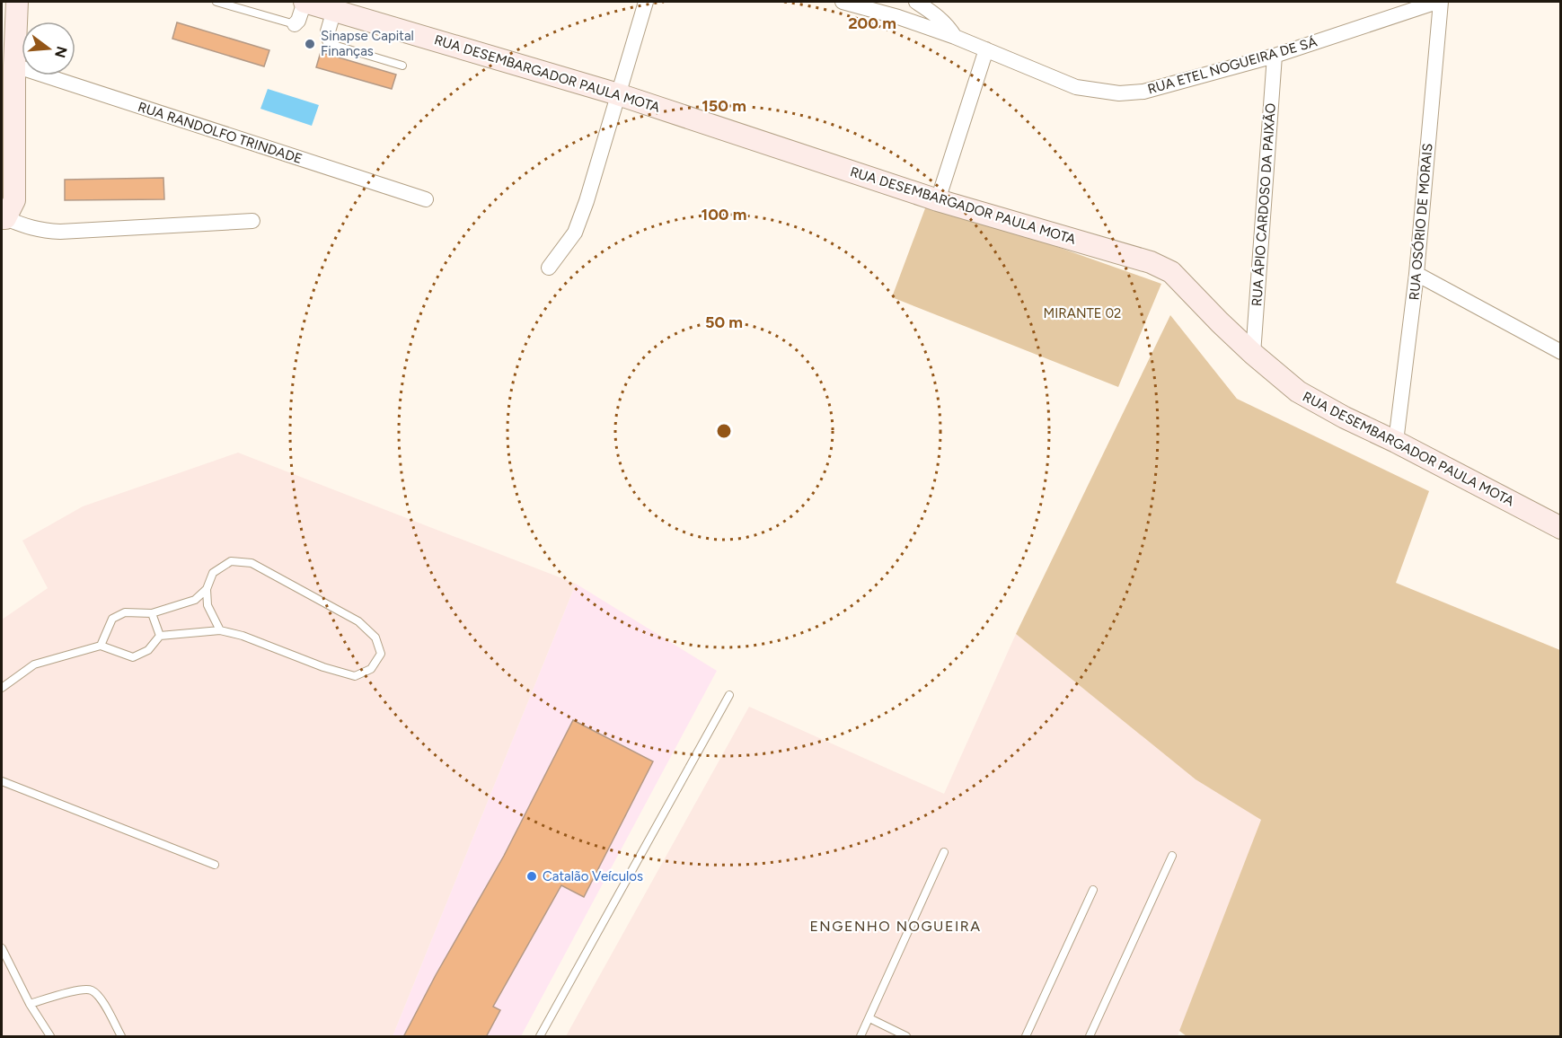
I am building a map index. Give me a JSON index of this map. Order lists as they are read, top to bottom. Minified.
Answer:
{"streets":{"street":["RUA ETEL NOGUEIRA DE SÁ","RUA DESEMBARGADOR PAULA MOTA","RUA RANDOLFO TRINDADE","RUA ÁPIO CARDOSO DA PAIXÃO","RUA OSÓRIO DE MORAIS"]},"crossings":[["RUA ETEL NOGUEIRA DE SÁ","RUA ÁPIO CARDOSO DA PAIXÃO"],["RUA ETEL NOGUEIRA DE SÁ","RUA OSÓRIO DE MORAIS"],["RUA DESEMBARGADOR PAULA MOTA","RUA ÁPIO CARDOSO DA PAIXÃO"],["RUA DESEMBARGADOR PAULA MOTA","RUA OSÓRIO DE MORAIS"]],"districts":["ENGENHO NOGUEIRA"],"parks":["MIRANTE 02"],"places":["Sinapse Capital Finanças","Catalão Veículos"],"north":"right","rings":["200 m","150 m","100 m","50 m"]}
